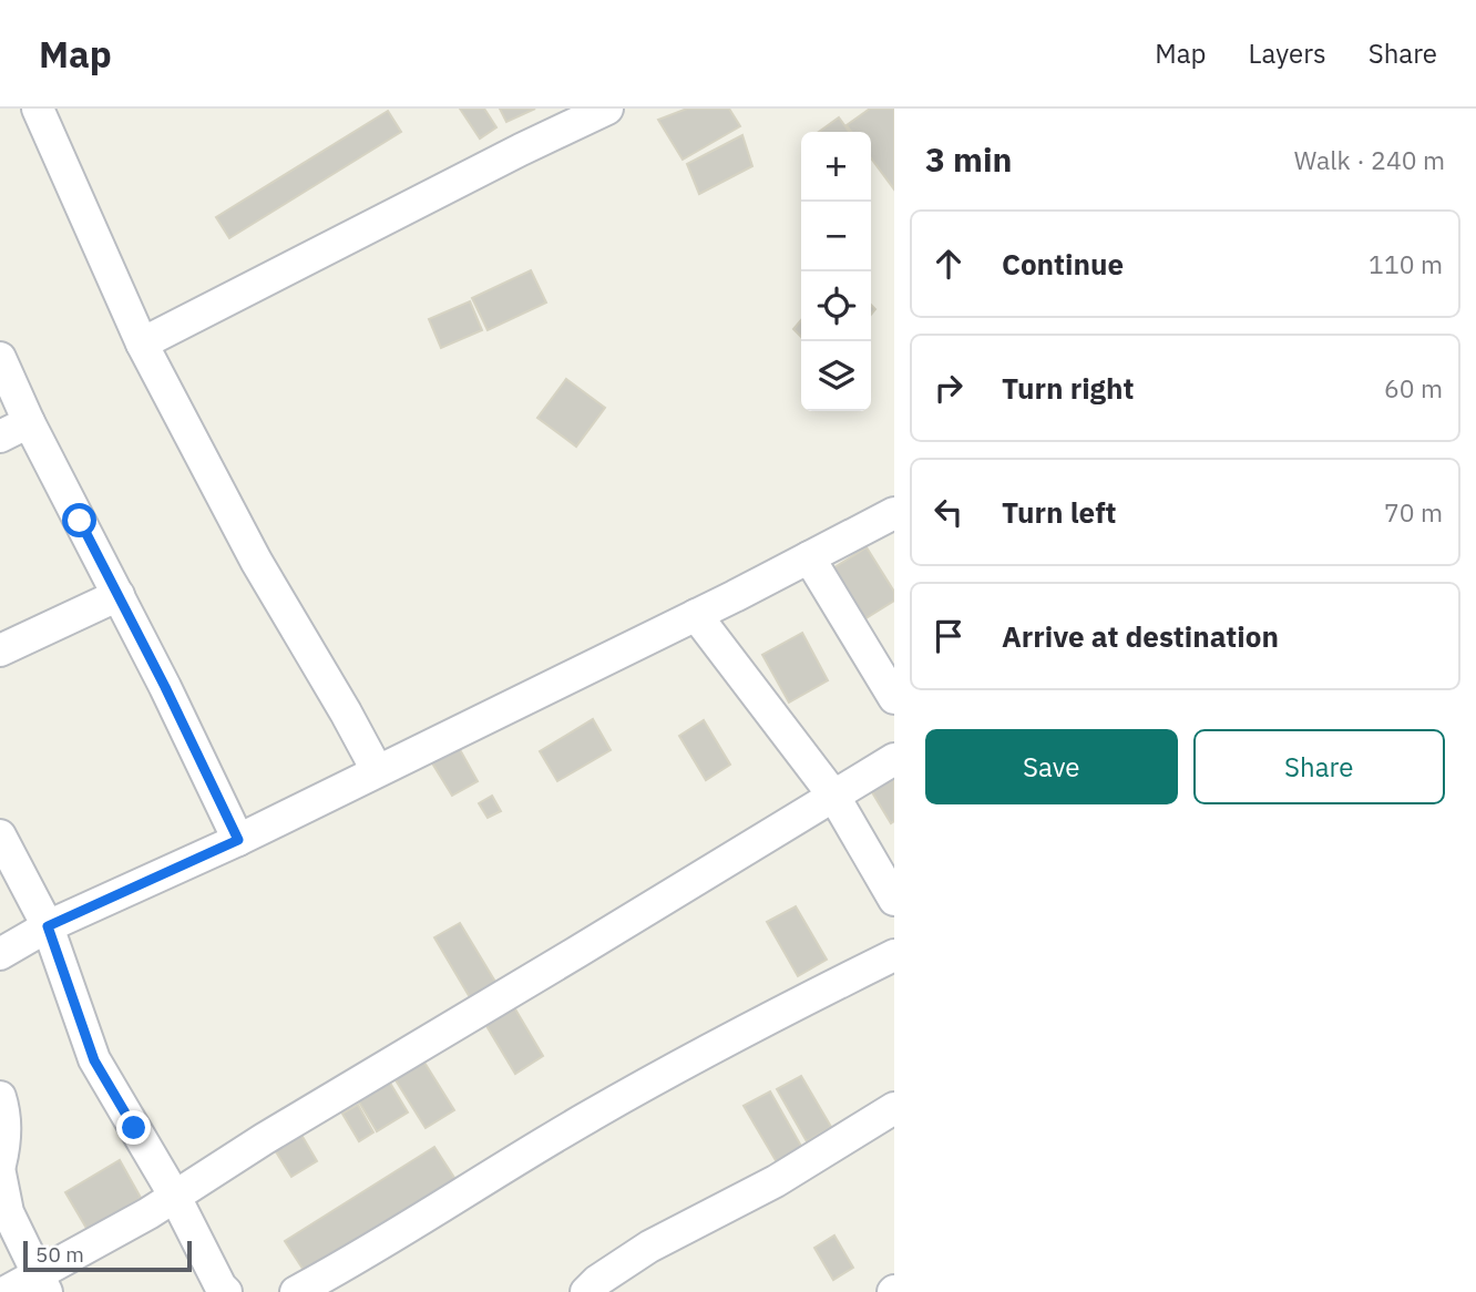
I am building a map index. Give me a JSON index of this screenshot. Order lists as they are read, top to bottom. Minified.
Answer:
{"scale_bar":"50 m","page":{"header":"Map","nav":["Map","Layers","Share"],"heading":["3 min","Walk · 240 m"],"map_buttons":["+","−"],"list":[["Continue","110 m"],["Turn right","60 m"],["Turn left","70 m"],"Arrive at destination"],"buttons":["Save","Share"],"scale":"50 m"}}
